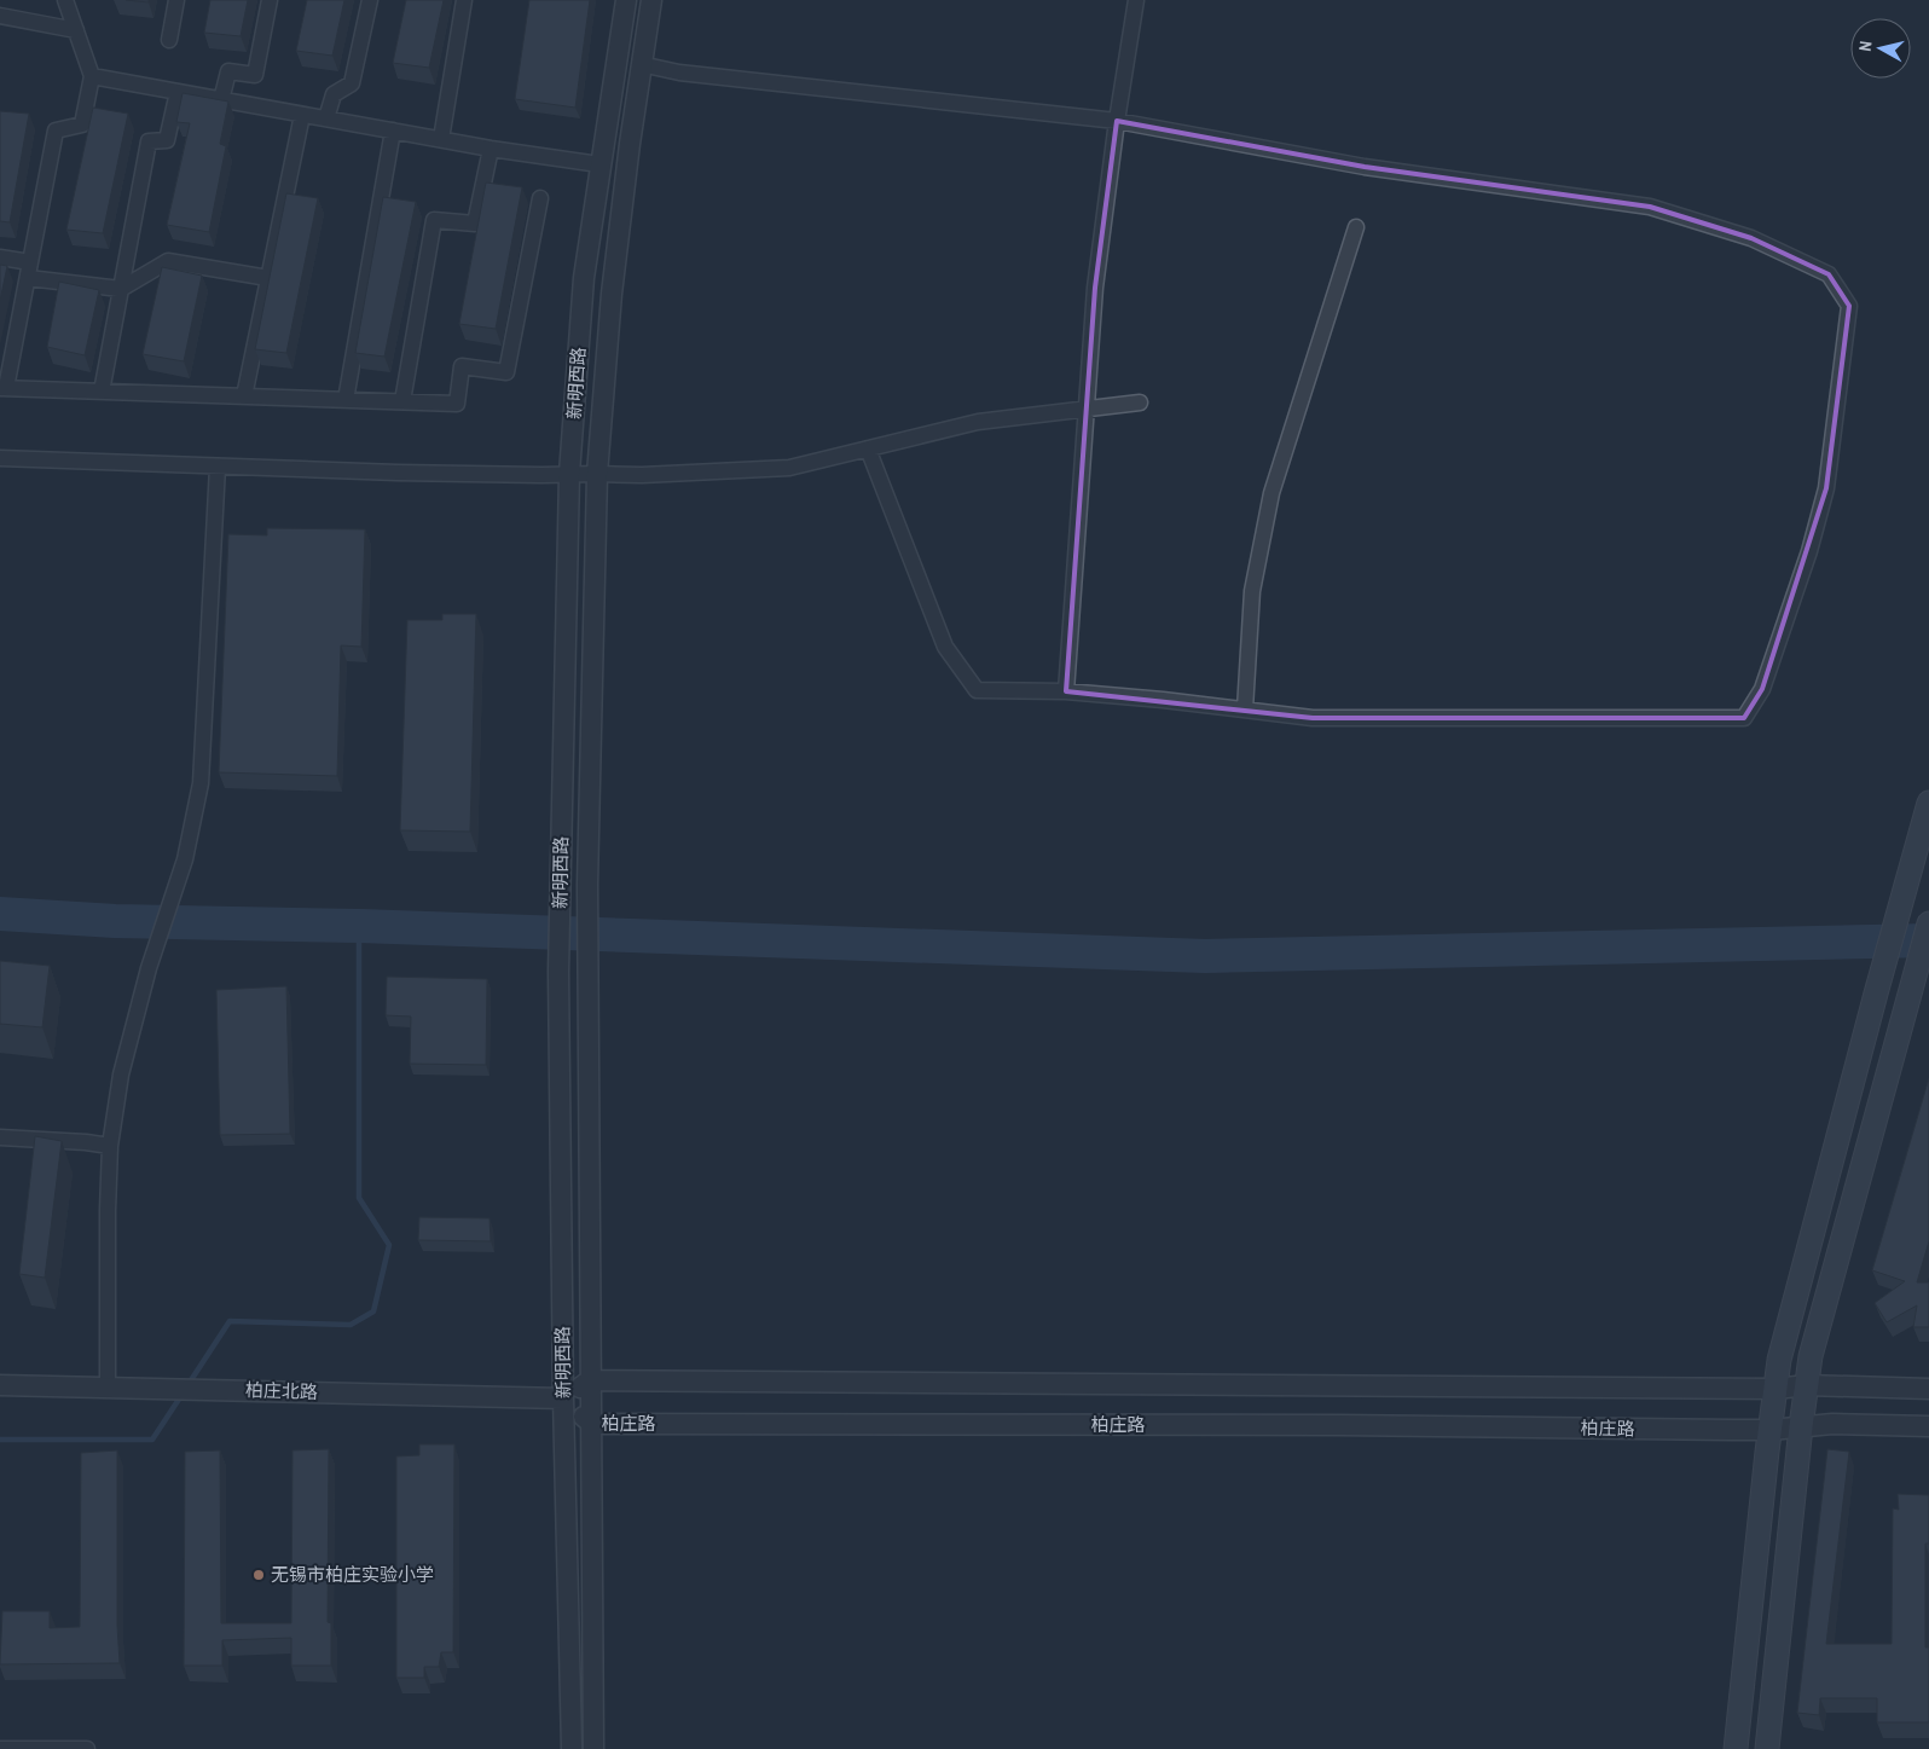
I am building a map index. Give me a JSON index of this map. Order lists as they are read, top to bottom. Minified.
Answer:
{"streets":{"street":["新明西路","柏庄北路","柏庄路"]},"crossings":[["新明西路","柏庄北路"],["新明西路","柏庄路"],["柏庄北路","柏庄路"]],"places":["无锡市柏庄实验小学"],"north":"left"}
